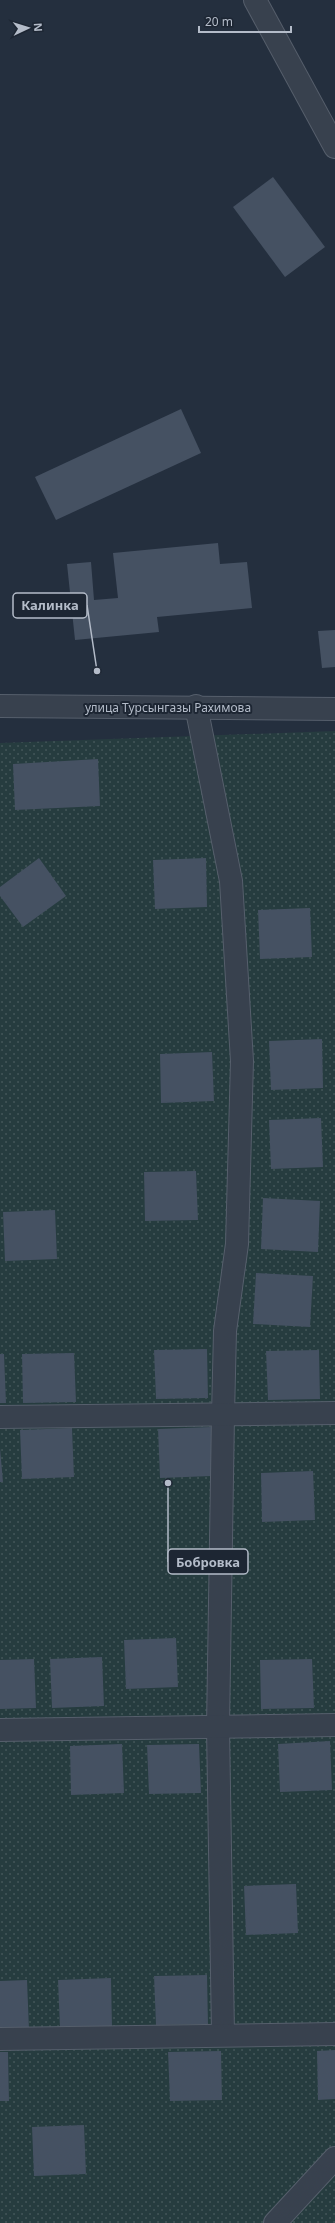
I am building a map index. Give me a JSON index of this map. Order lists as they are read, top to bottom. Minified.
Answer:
{"streets":{"street":["улица Турсынгазы Рахимова"]},"places":["Калинка","Бобровка"],"scale_bar":"20 m","north":"right"}
